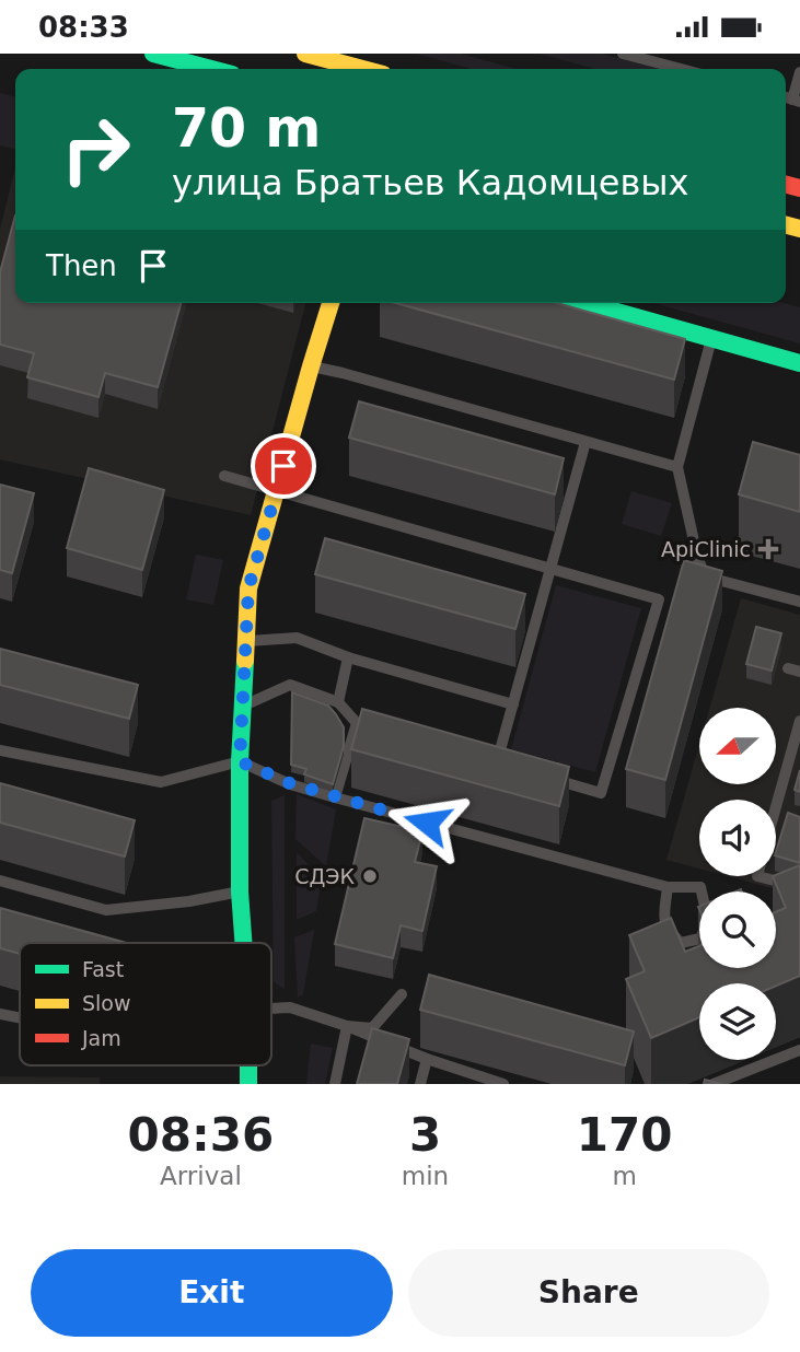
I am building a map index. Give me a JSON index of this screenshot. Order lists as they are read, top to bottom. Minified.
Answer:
{"places":{"health":["ApiClinic"],"other":["СДЭК"]},"legend":["Fast","Slow","Jam"],"north":"left","page":{"status":"08:33","turn":["70 m","улица Братьев Кадомцевых"],"then":"Then","eta":["08:36","Arrival","3","min","170","m"],"buttons":["Exit","Share"]}}
